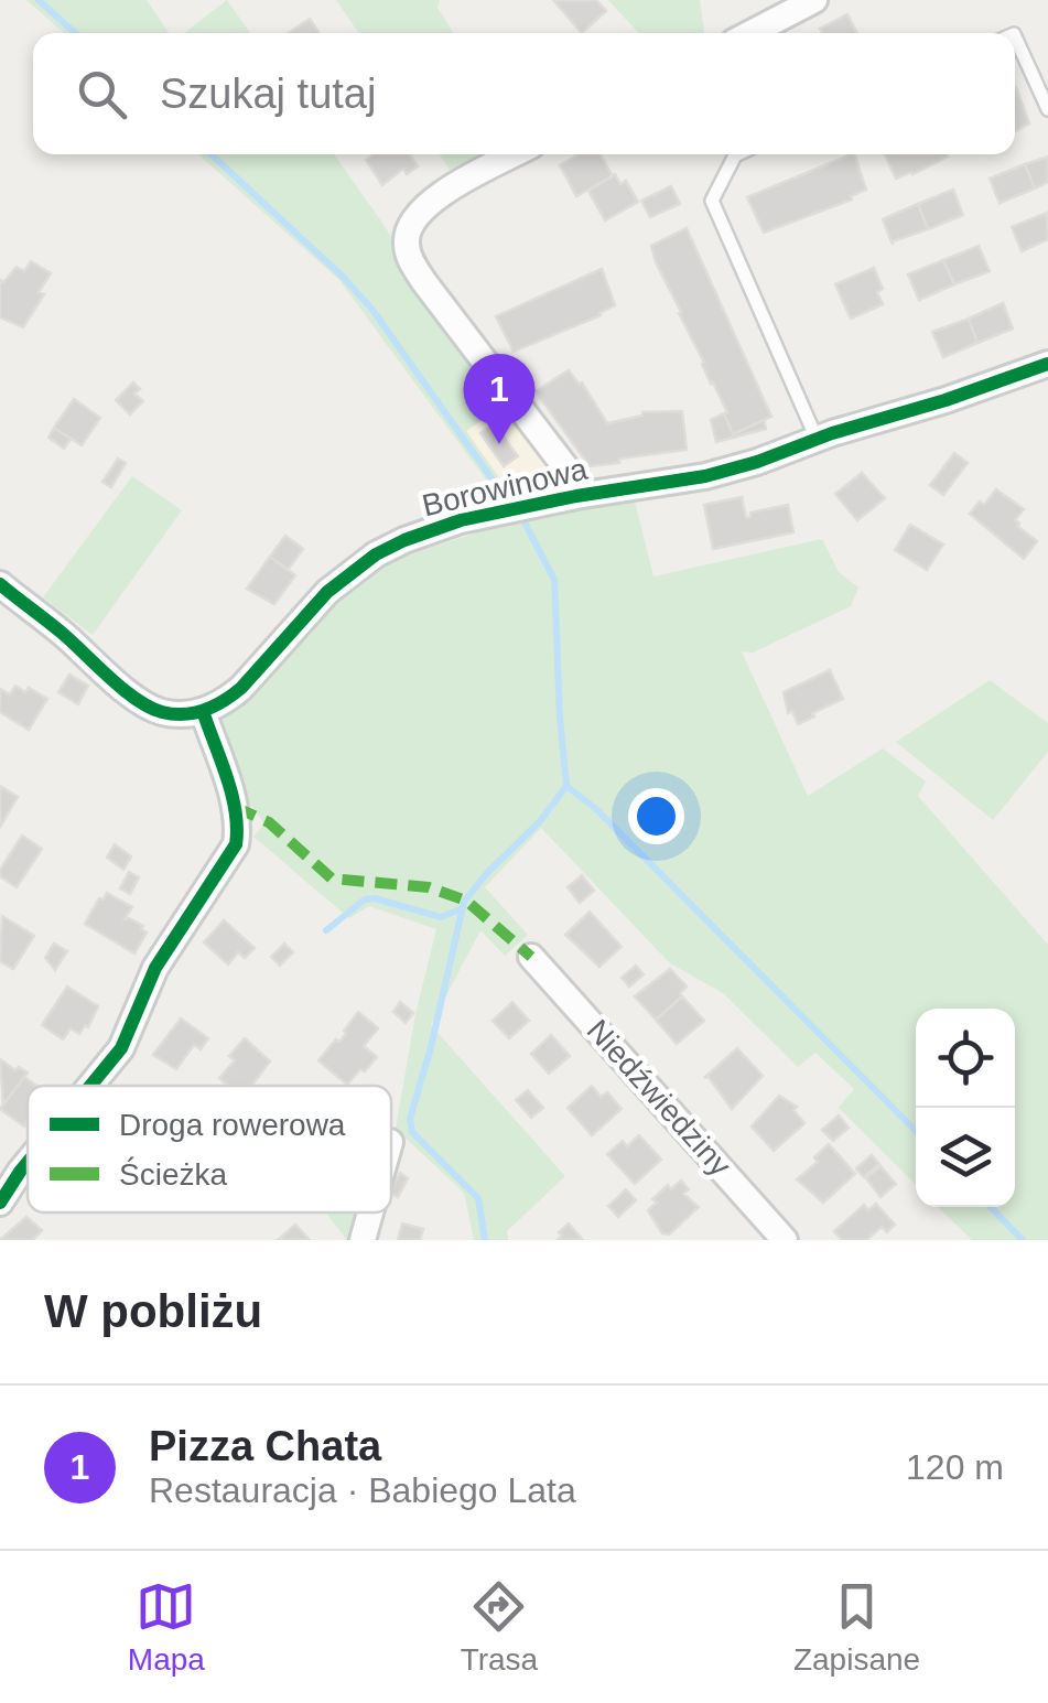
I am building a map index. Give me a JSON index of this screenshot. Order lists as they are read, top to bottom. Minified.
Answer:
{"streets":{"street":["Borowinowa","Niedźwiedziny"]},"legend":["Droga rowerowa","Ścieżka"],"page":{"search":"Szukaj tutaj","pins":"1","heading":"W pobliżu","list":[{"mark":"1","name":"Pizza Chata","note":"Restauracja · Babiego Lata","value":"120 m"}],"nav":["Mapa","Trasa","Zapisane"]}}
